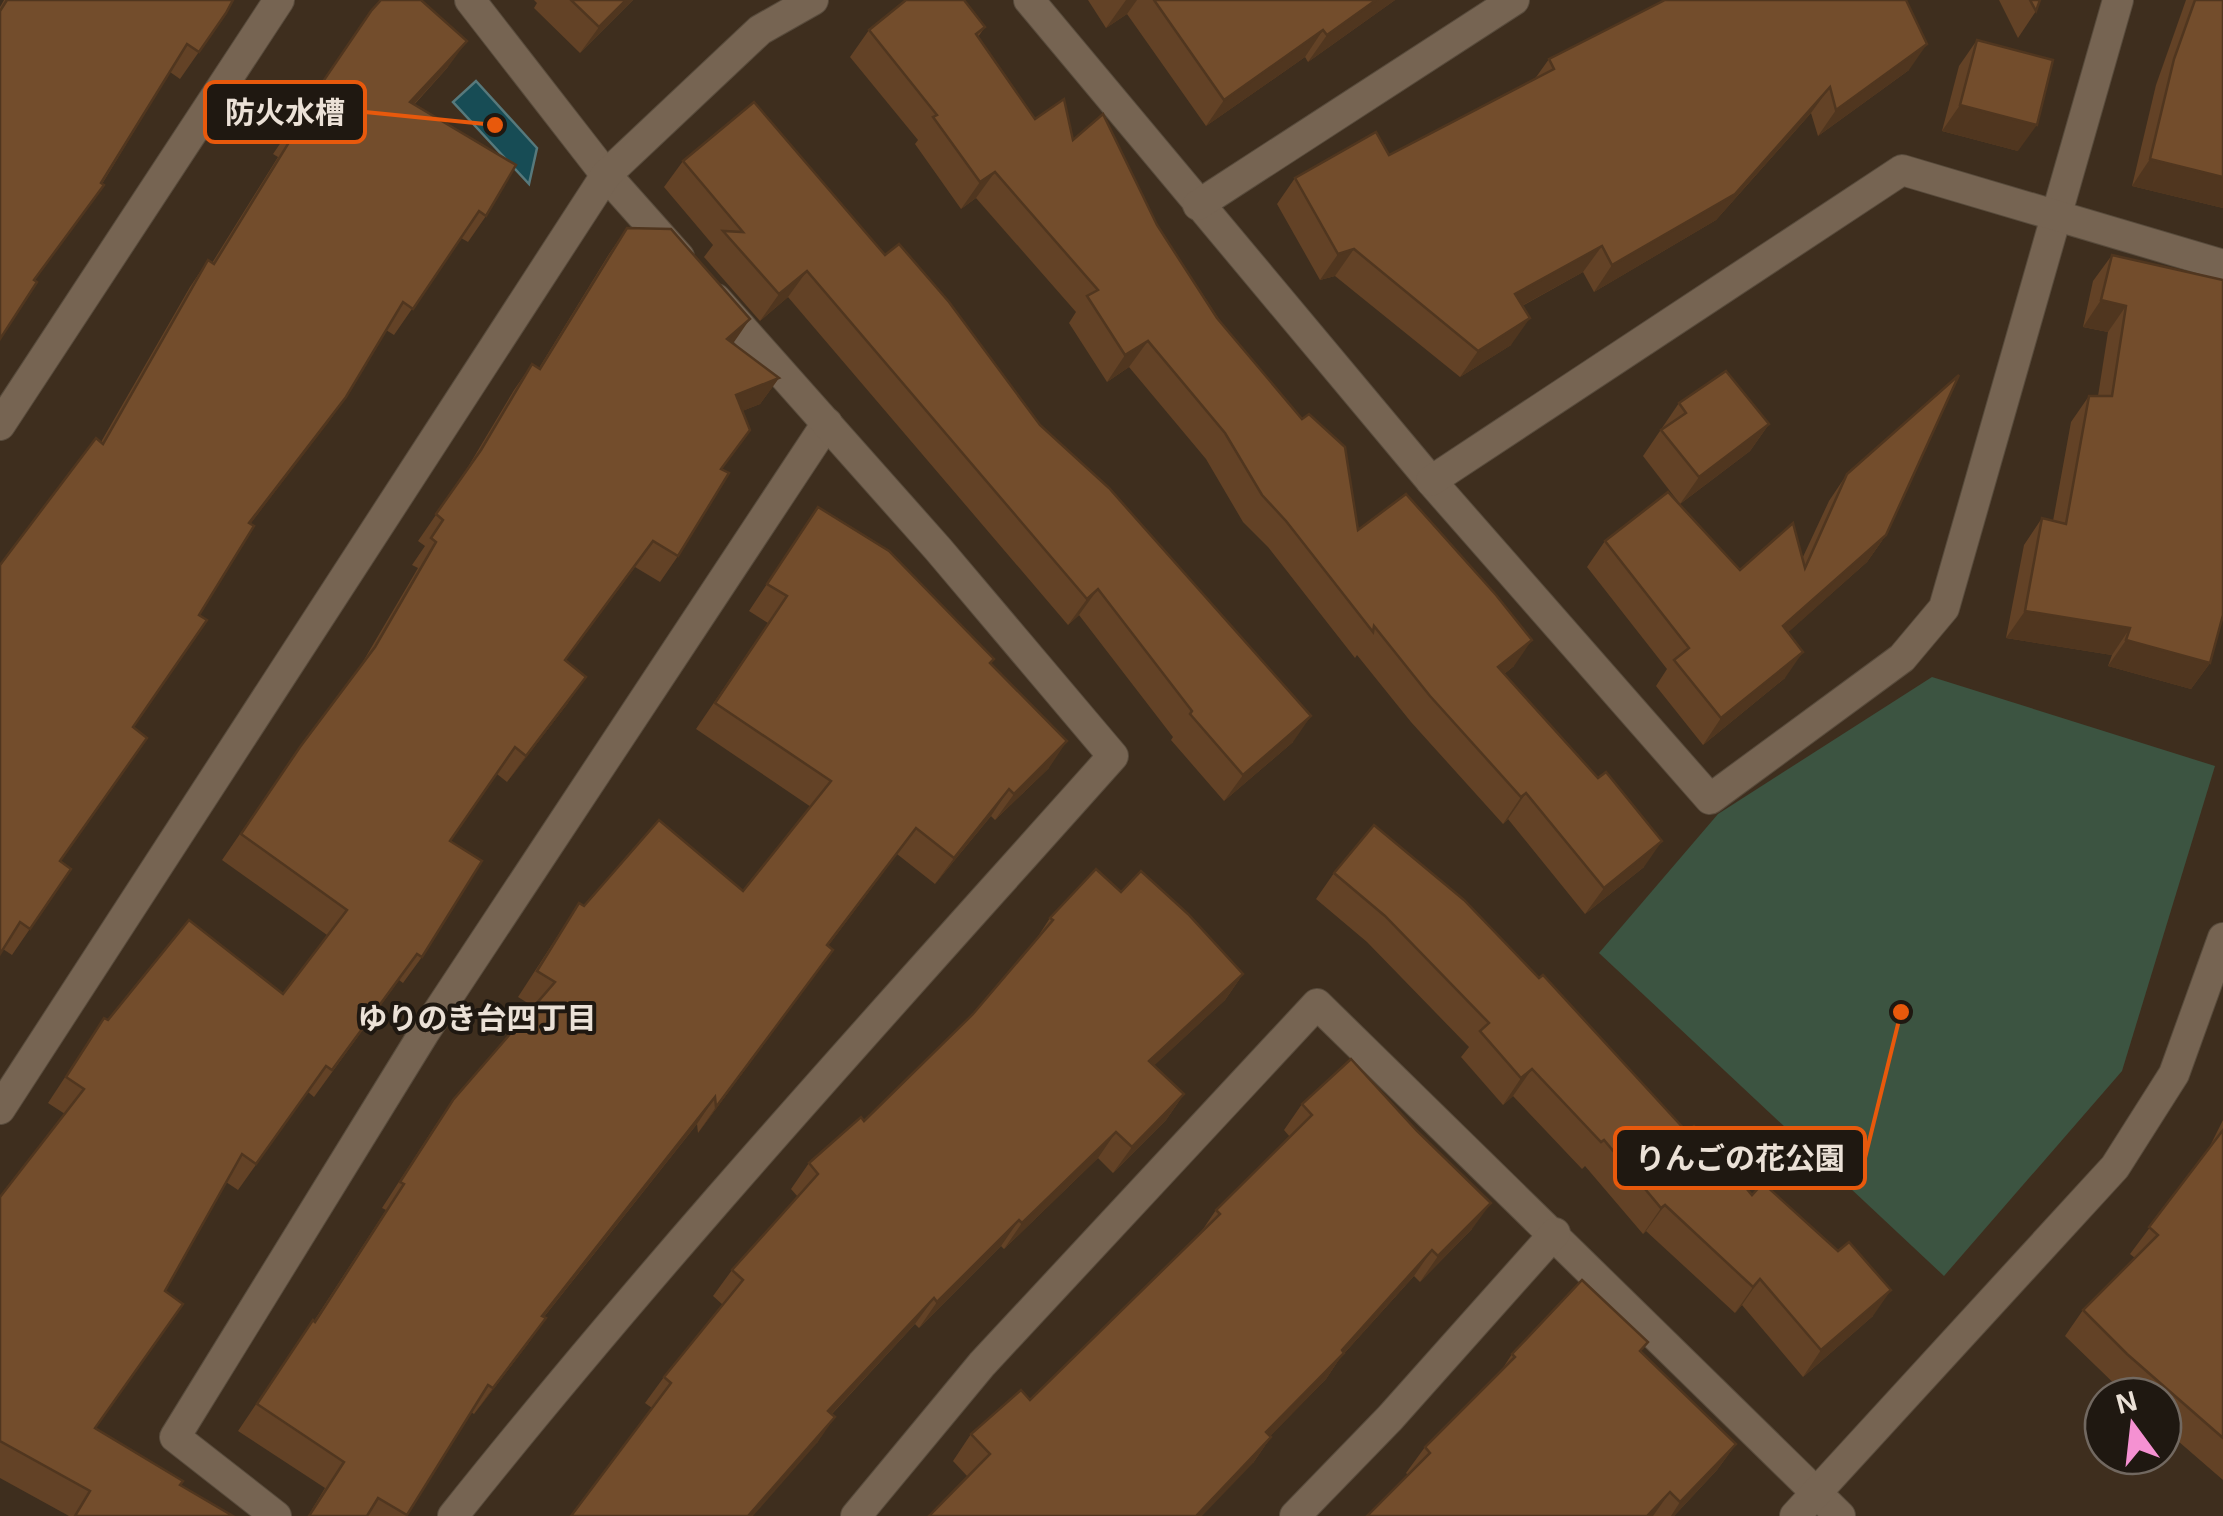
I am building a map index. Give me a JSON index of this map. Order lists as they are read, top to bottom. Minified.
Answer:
{"districts":["ゆりのき台四丁目"],"places":["防火水槽","りんごの花公園"],"north":"top"}
